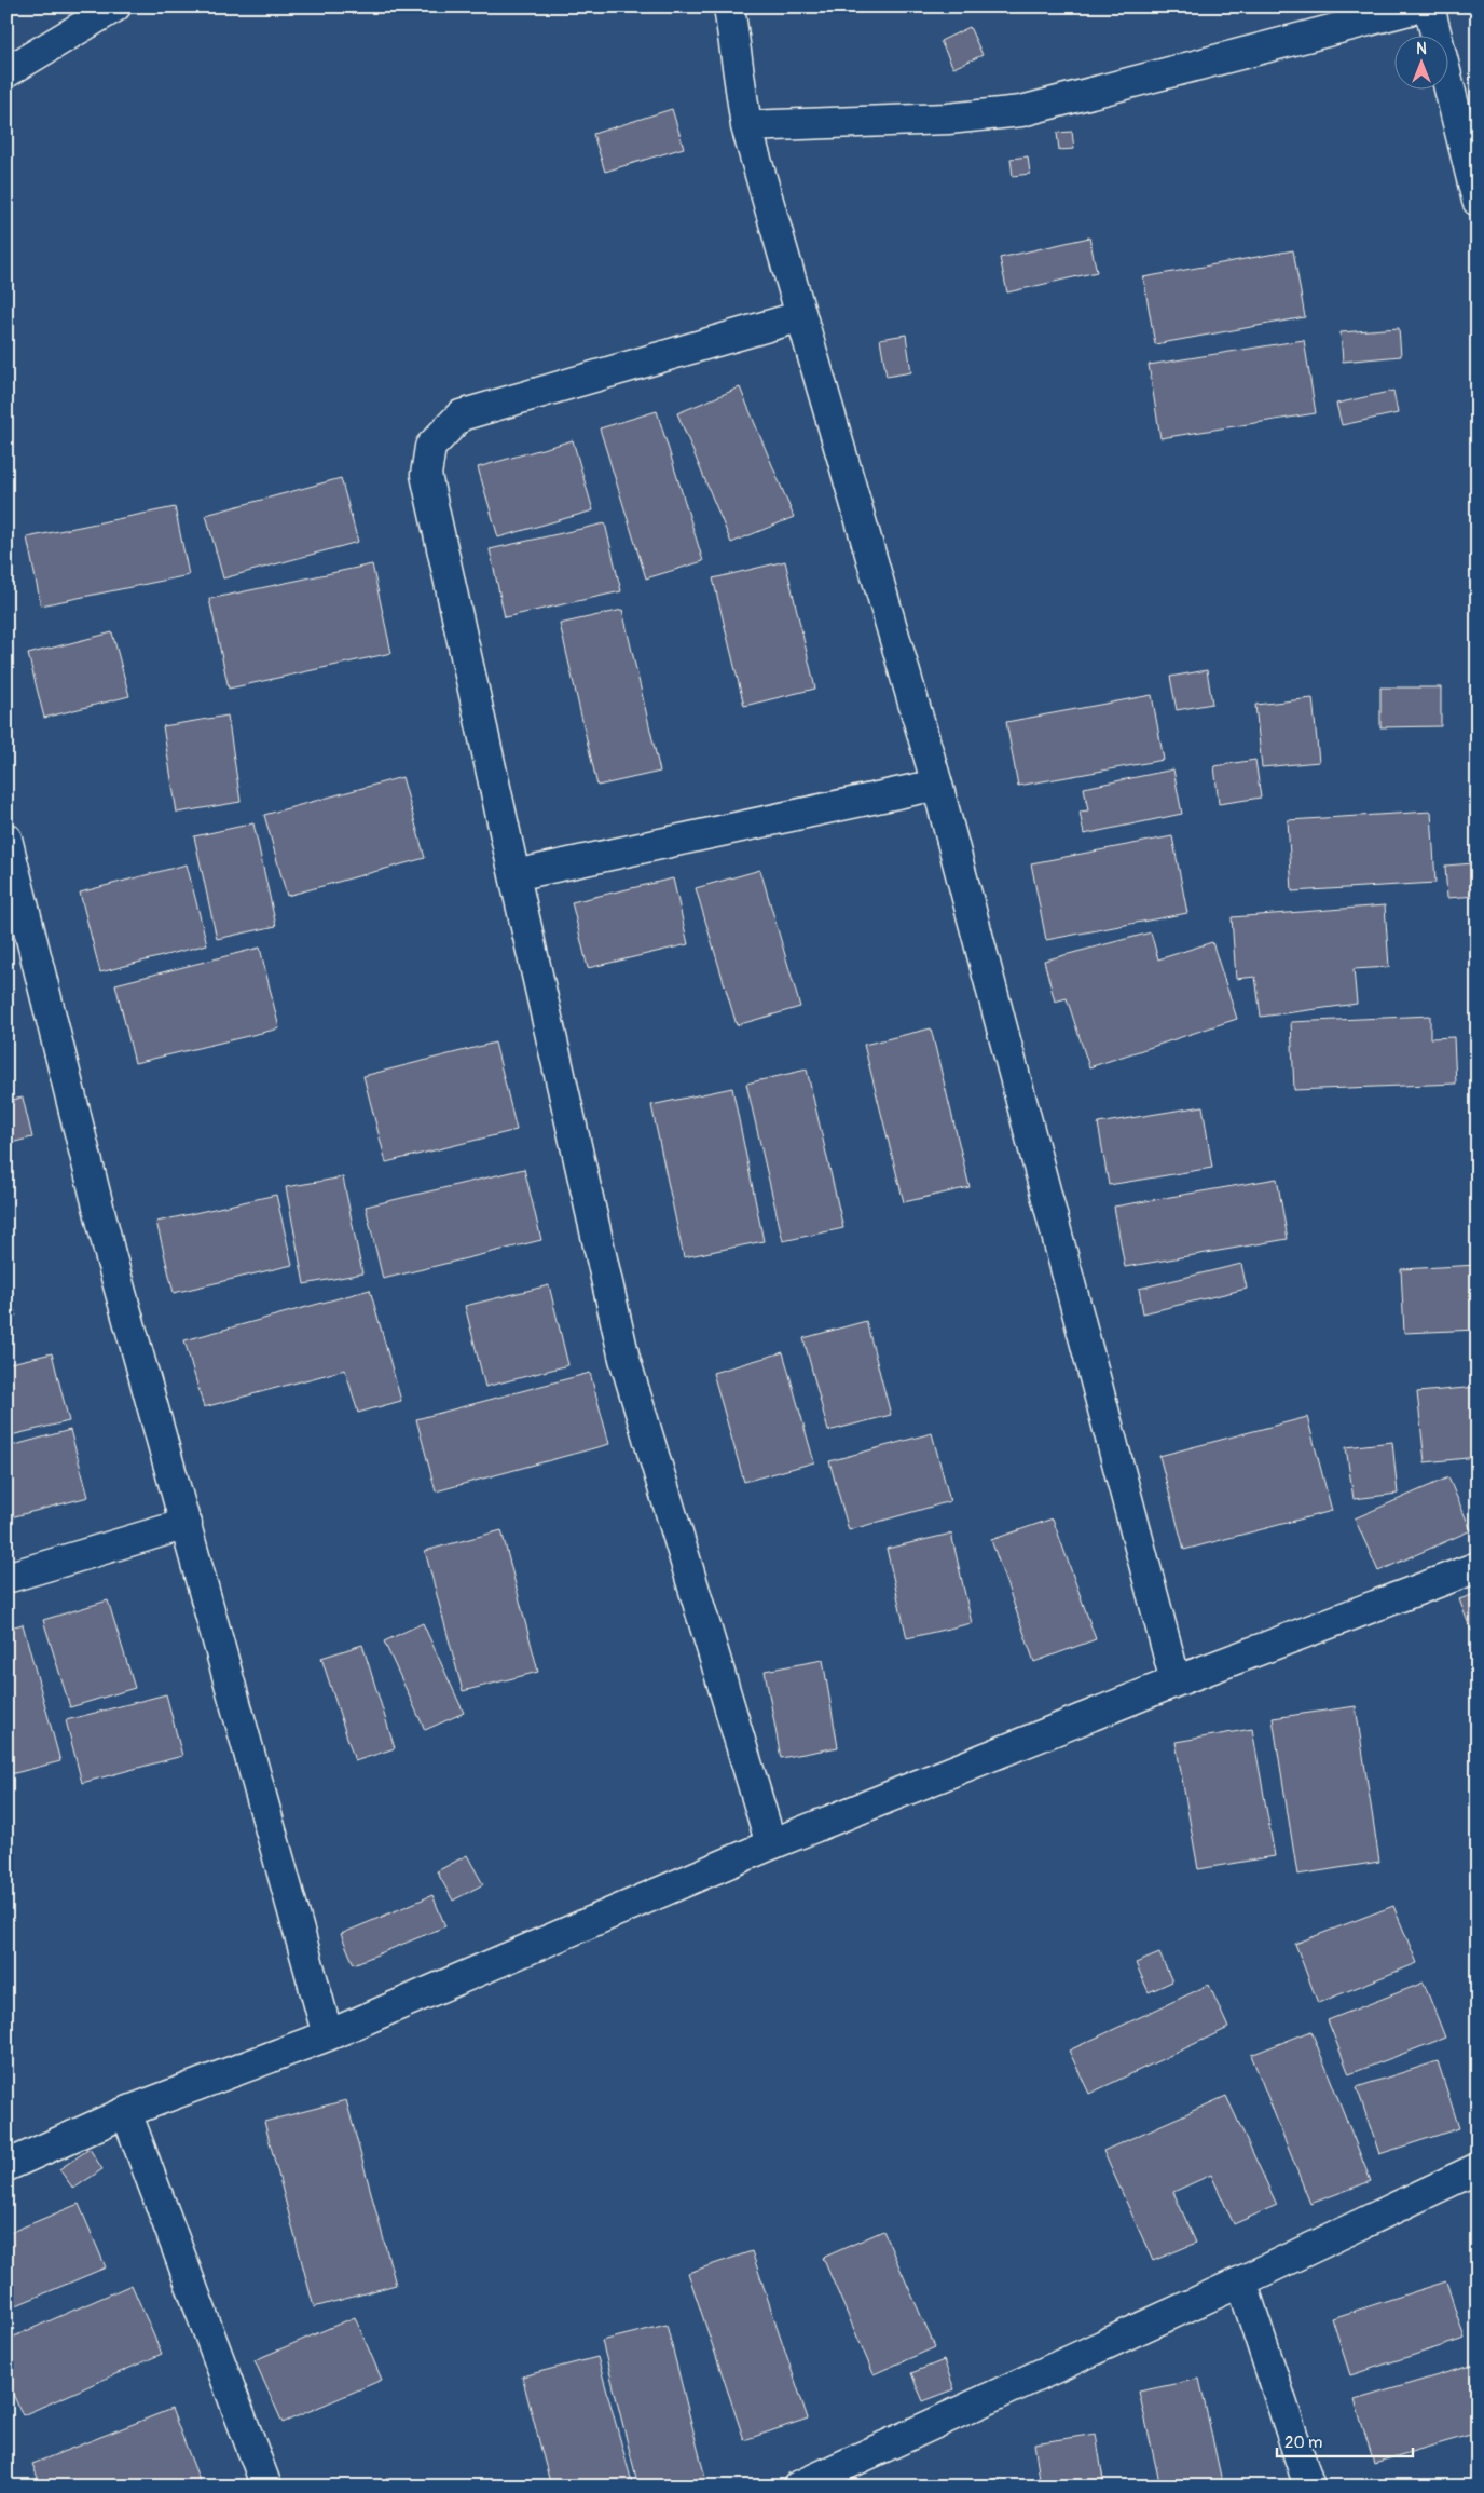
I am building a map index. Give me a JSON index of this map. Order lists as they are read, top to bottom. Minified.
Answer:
{"scale_bar":"20 m","north":"top"}
